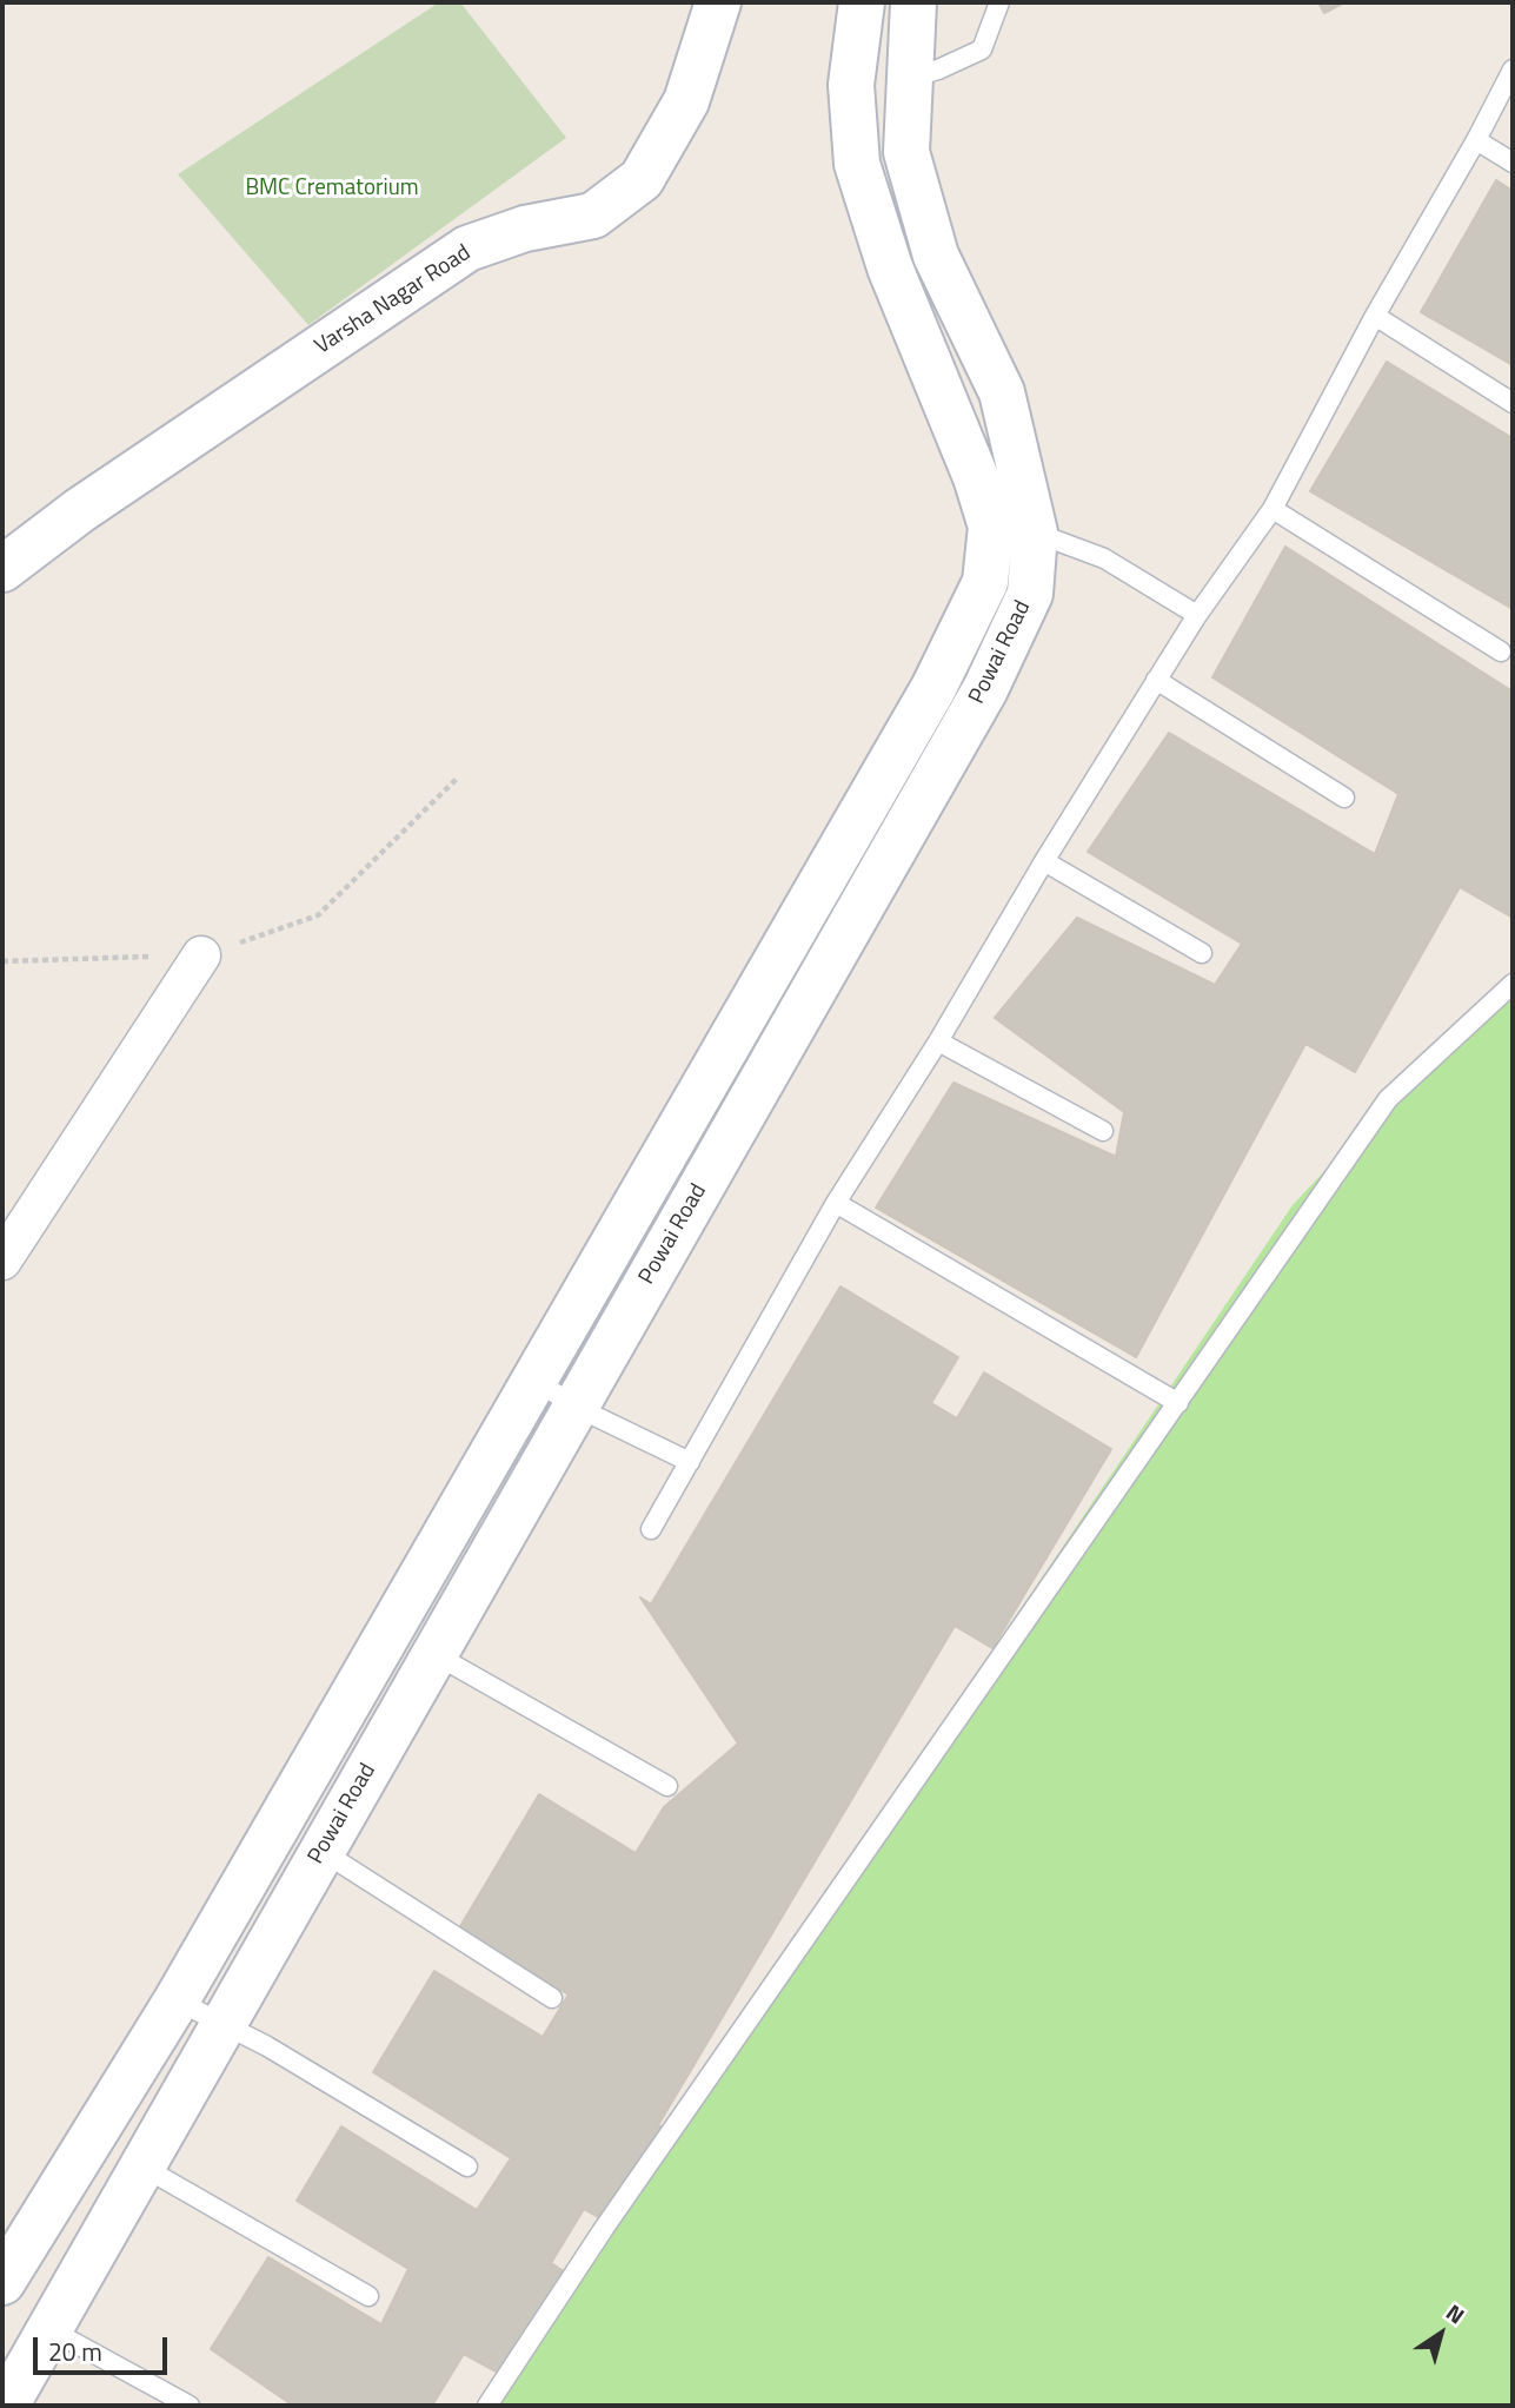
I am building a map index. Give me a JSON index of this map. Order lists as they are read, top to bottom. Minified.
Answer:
{"streets":{"main road":["Varsha Nagar Road","Powai Road"]},"parks":["BMC Crematorium"],"scale_bar":"20 m","north":"top right"}
